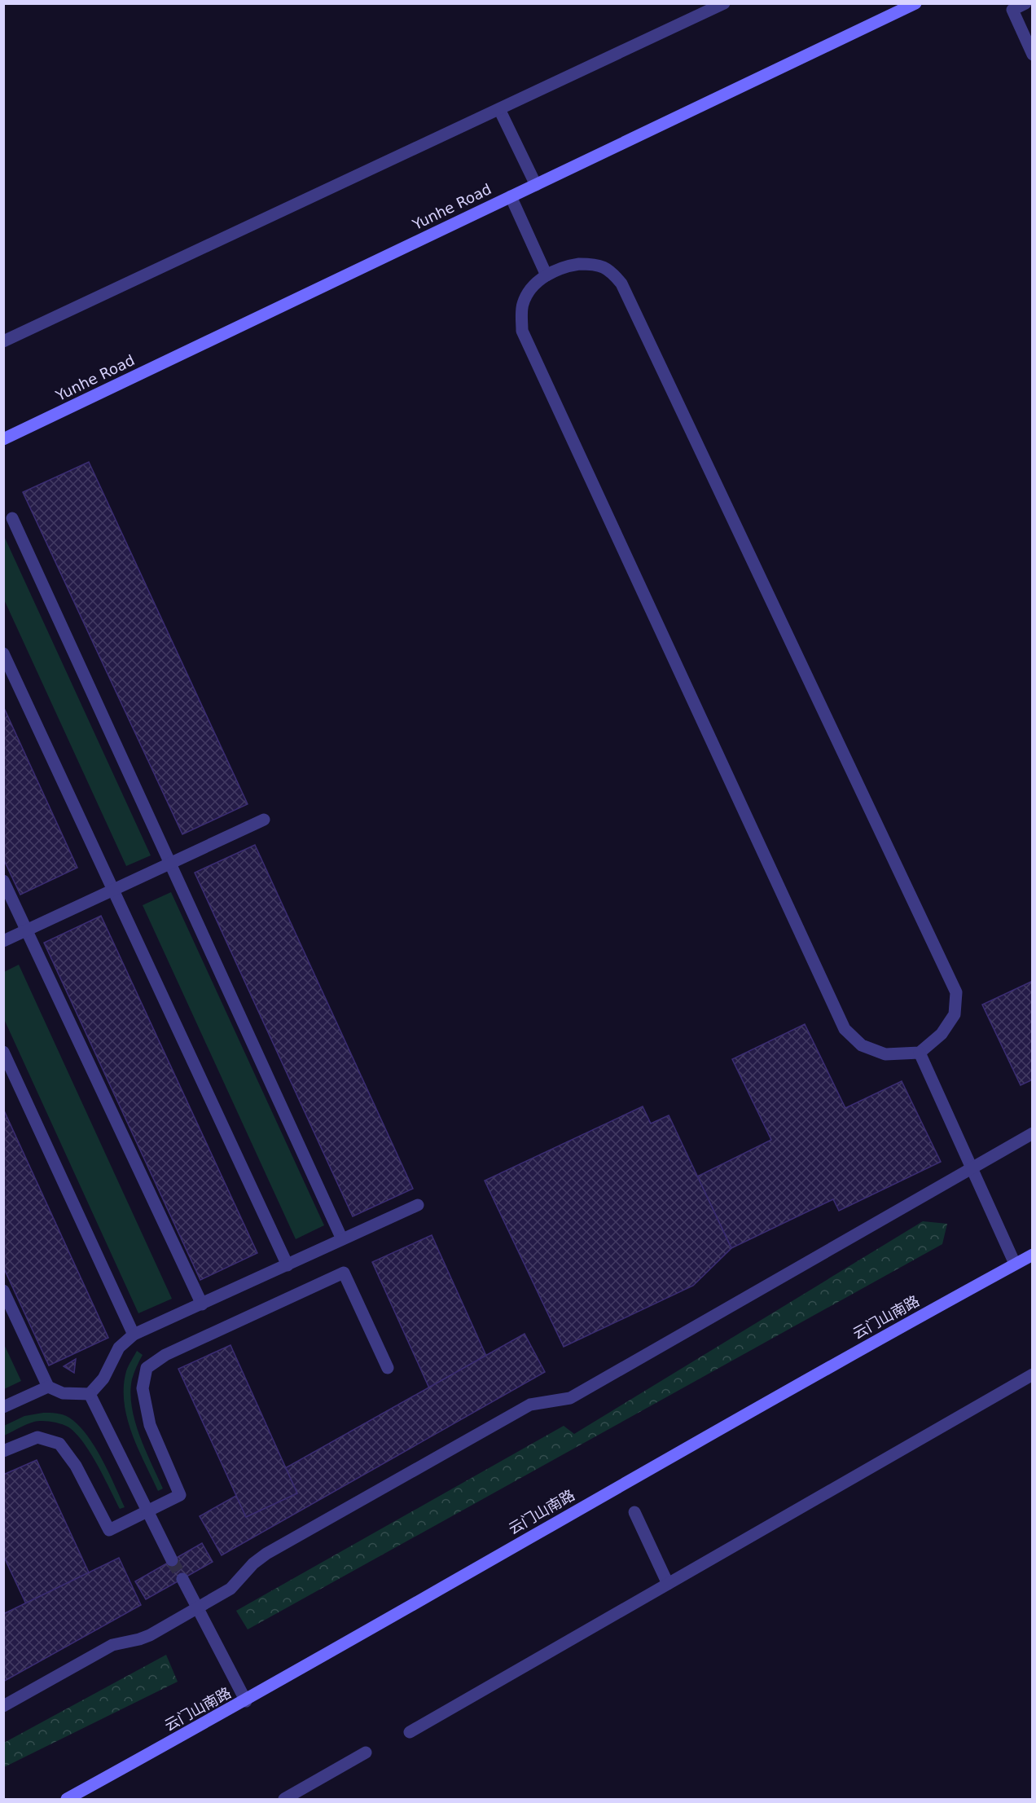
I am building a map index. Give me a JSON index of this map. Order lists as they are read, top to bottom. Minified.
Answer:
{"streets":{"main road":["Yunhe Road","云门山南路"]}}
